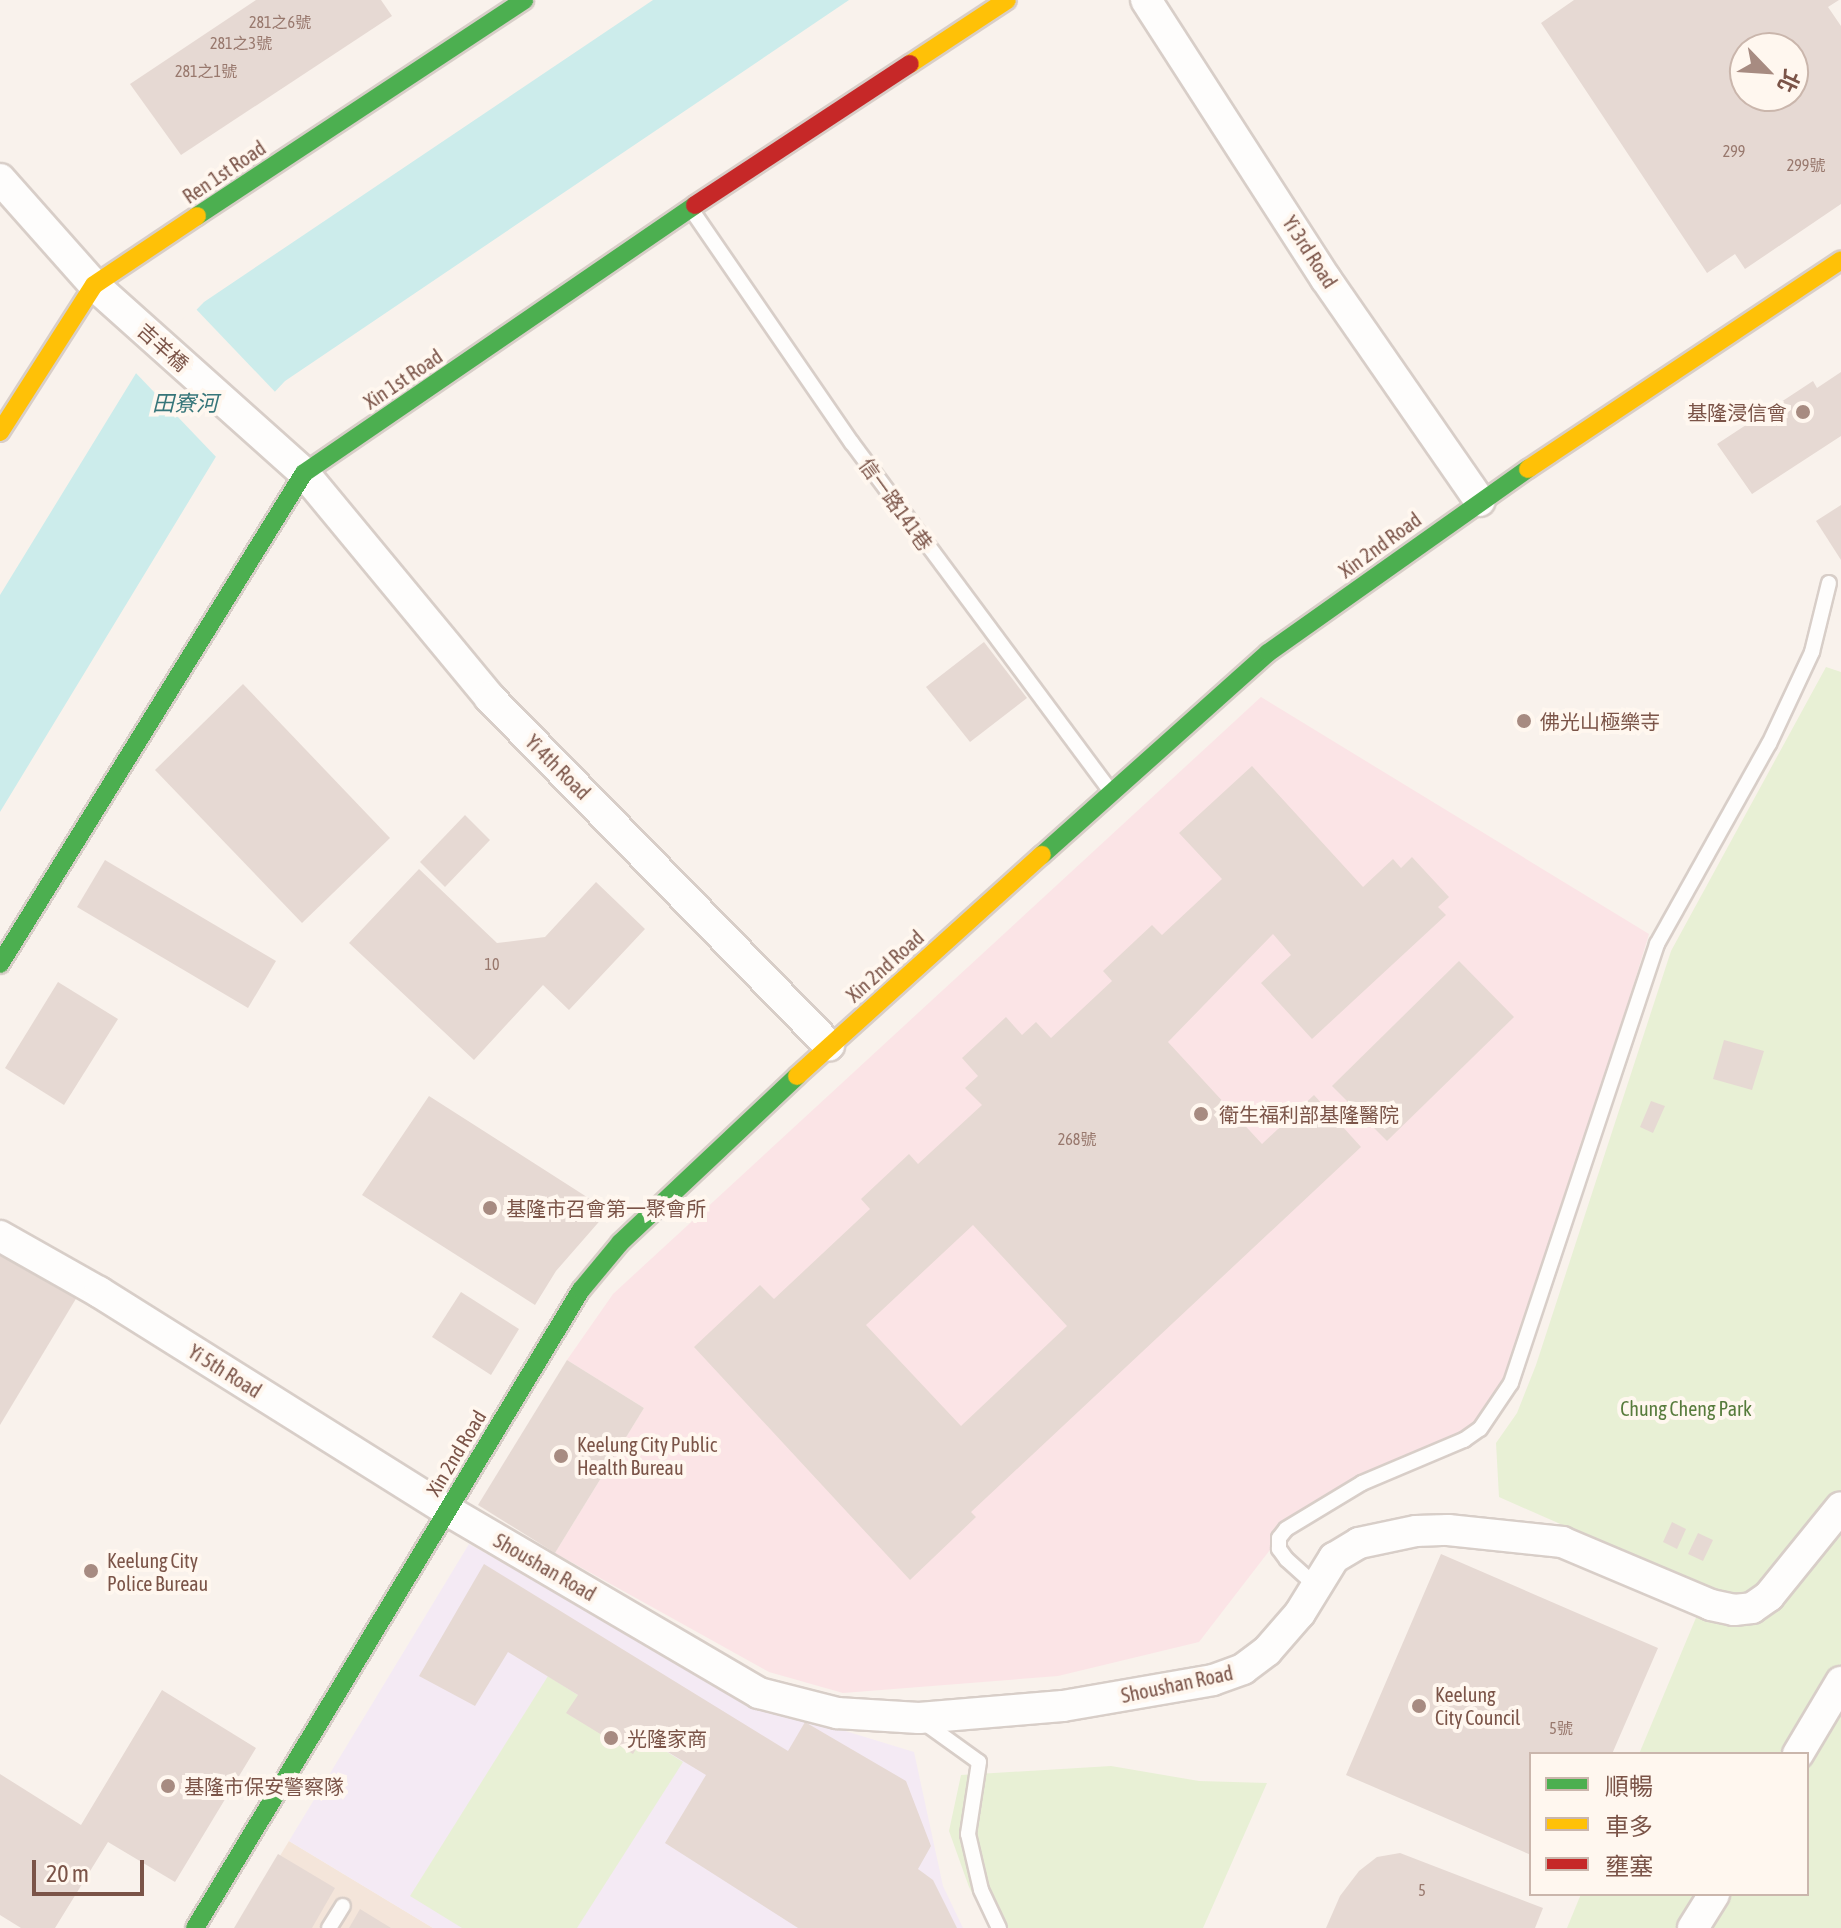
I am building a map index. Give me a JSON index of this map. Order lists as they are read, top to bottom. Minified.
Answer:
{"streets":{"main road":["Ren 1st Road","Xin 1st Road","Xin 2nd Road"],"street":["Yi 3rd Road","吉羊橋","Yi 4th Road","Yi 5th Road","Shoushan Road"],"lane":["信一路141巷"]},"crossings":[["Ren 1st Road","吉羊橋"],["Yi 3rd Road","Xin 2nd Road"],["吉羊橋","Xin 1st Road"],["吉羊橋","Yi 4th Road"],["Xin 1st Road","信一路141巷"],["Xin 1st Road","Yi 4th Road"],["信一路141巷","Xin 2nd Road"],["Xin 2nd Road","Yi 4th Road"],["Xin 2nd Road","Yi 5th Road"],["Xin 2nd Road","Shoushan Road"],["Yi 5th Road","Shoushan Road"]],"water":["田寮河"],"parks":["Chung Cheng Park"],"places":["基隆浸信會","佛光山極樂寺","衛生福利部基隆醫院","基隆市召會第一聚會所","Keelung City Public Health Bureau","Keelung City Police Bureau","Keelung City Council","光隆家商","基隆市保安警察隊"],"house_numbers":["281之6號","281之3號","281之1號","299","299號","10","268號","5號","5"],"legend":["順暢","車多","壅塞"],"scale_bar":"20 m","north":"bottom right"}
